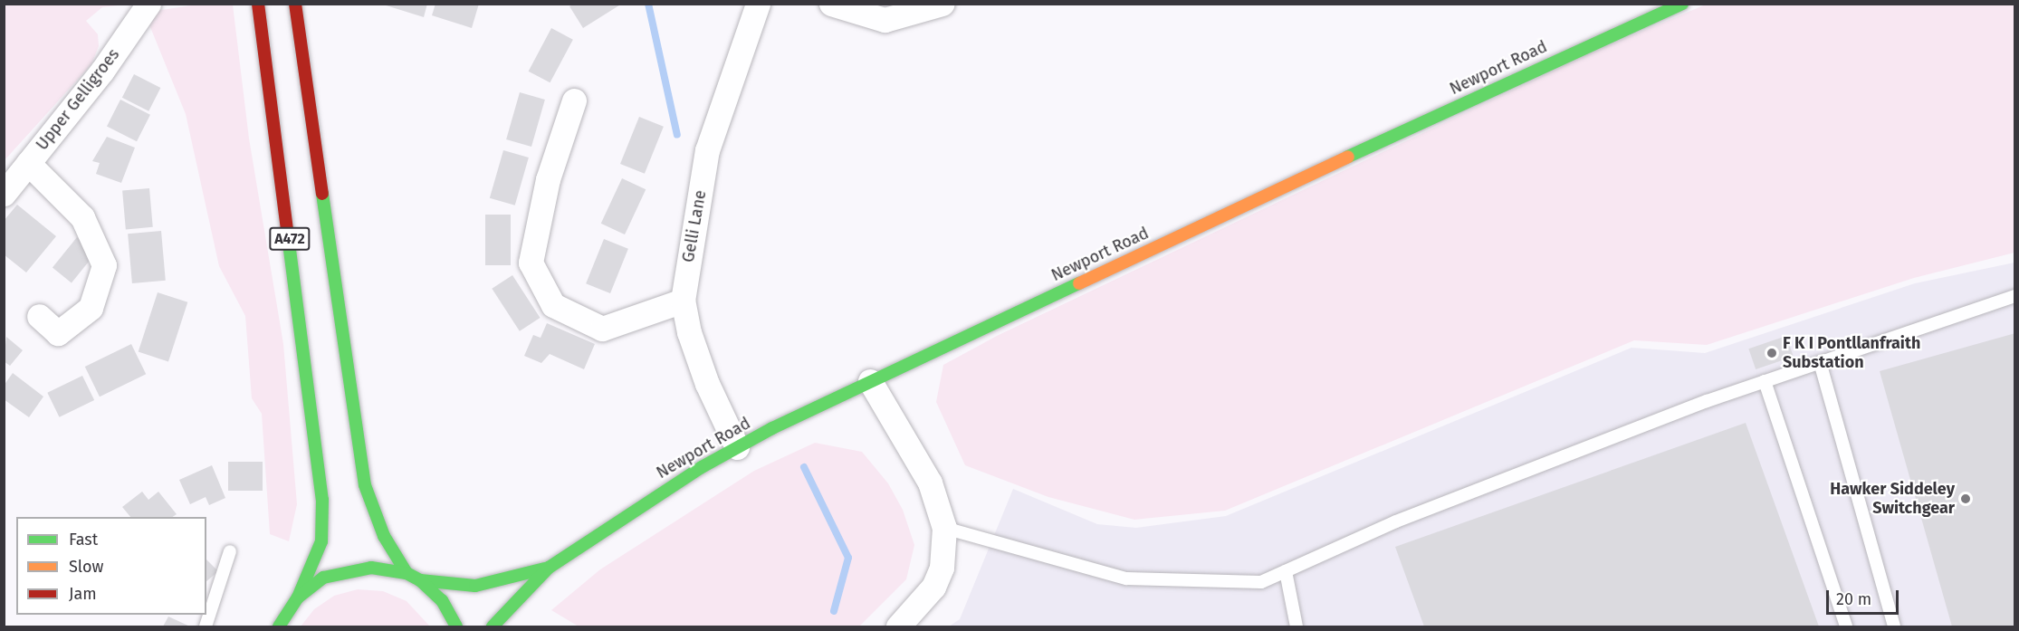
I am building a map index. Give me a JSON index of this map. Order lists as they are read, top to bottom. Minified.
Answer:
{"streets":{"main road":["Newport Road","A472"],"street":["Upper Gelligroes","Gelli Lane"]},"crossings":[["Newport Road","Gelli Lane"]],"places":["F K I Pontllanfraith Substation","Hawker Siddeley Switchgear"],"legend":["Fast","Slow","Jam"],"scale_bar":"20 m"}
